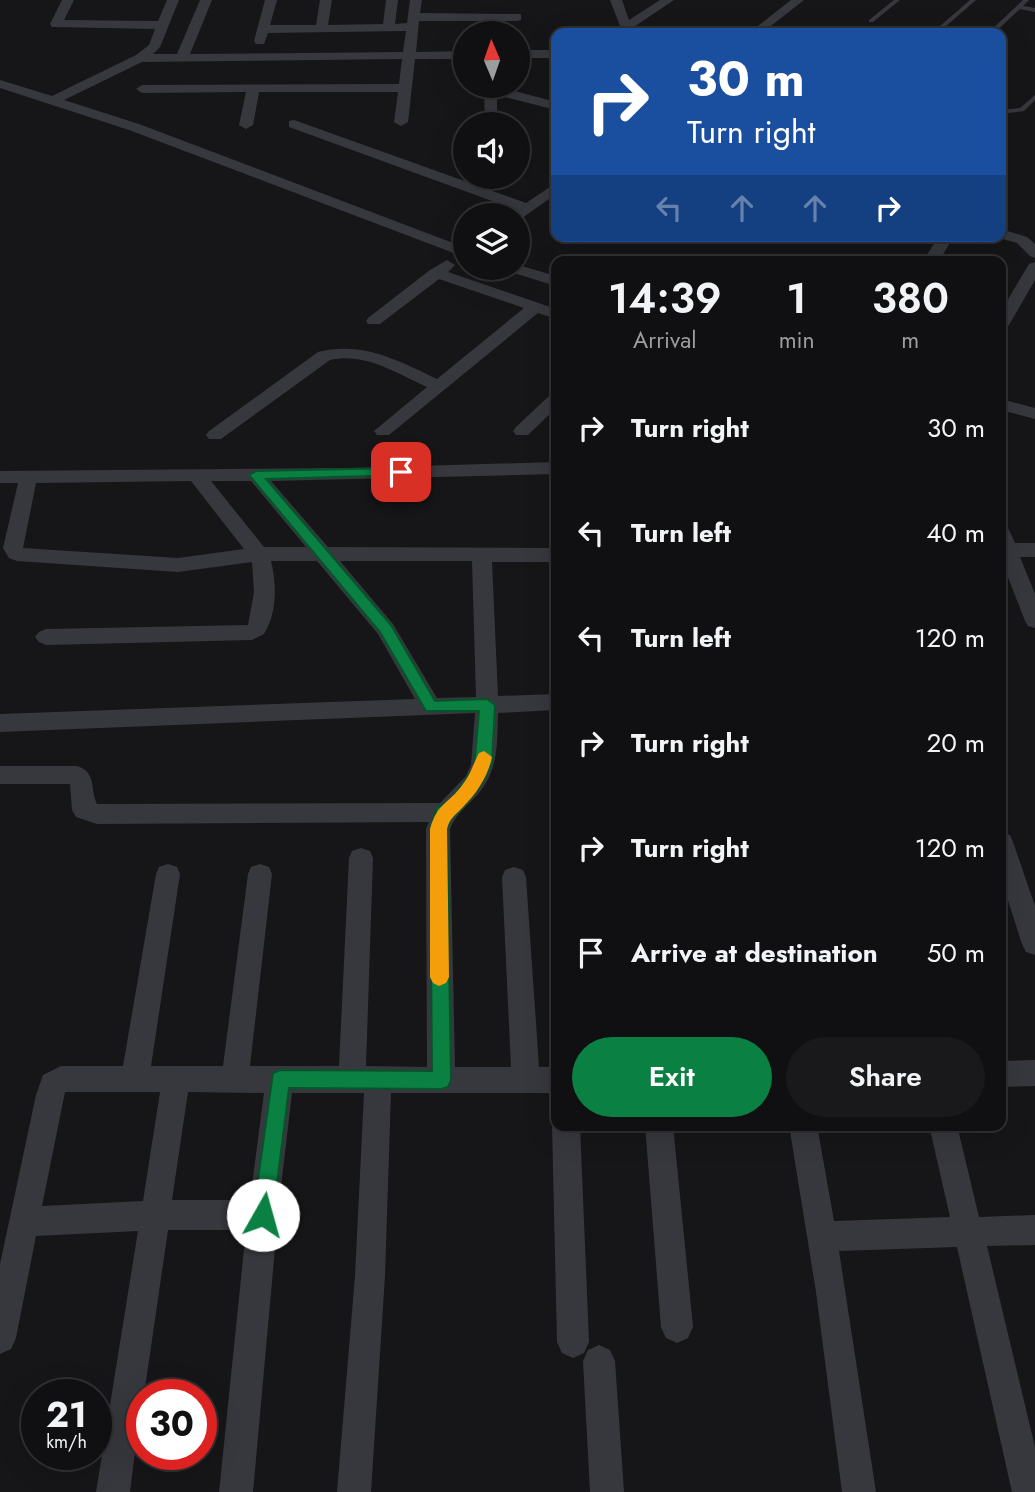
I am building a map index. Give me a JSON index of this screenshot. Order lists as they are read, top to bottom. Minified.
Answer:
{"north":"top","page":{"turn":["30 m","Turn right"],"eta":["14:39","Arrival","1","min","380","m"],"list":[{"name":"Turn right","value":"30 m"},{"name":"Turn left","value":"40 m"},{"name":"Turn left","value":"120 m"},{"name":"Turn right","value":"20 m"},{"name":"Turn right","value":"120 m"},{"name":"Arrive at destination","value":"50 m"}],"buttons":["Exit","Share"],"speed":"21 km/h","limit":"30"}}
